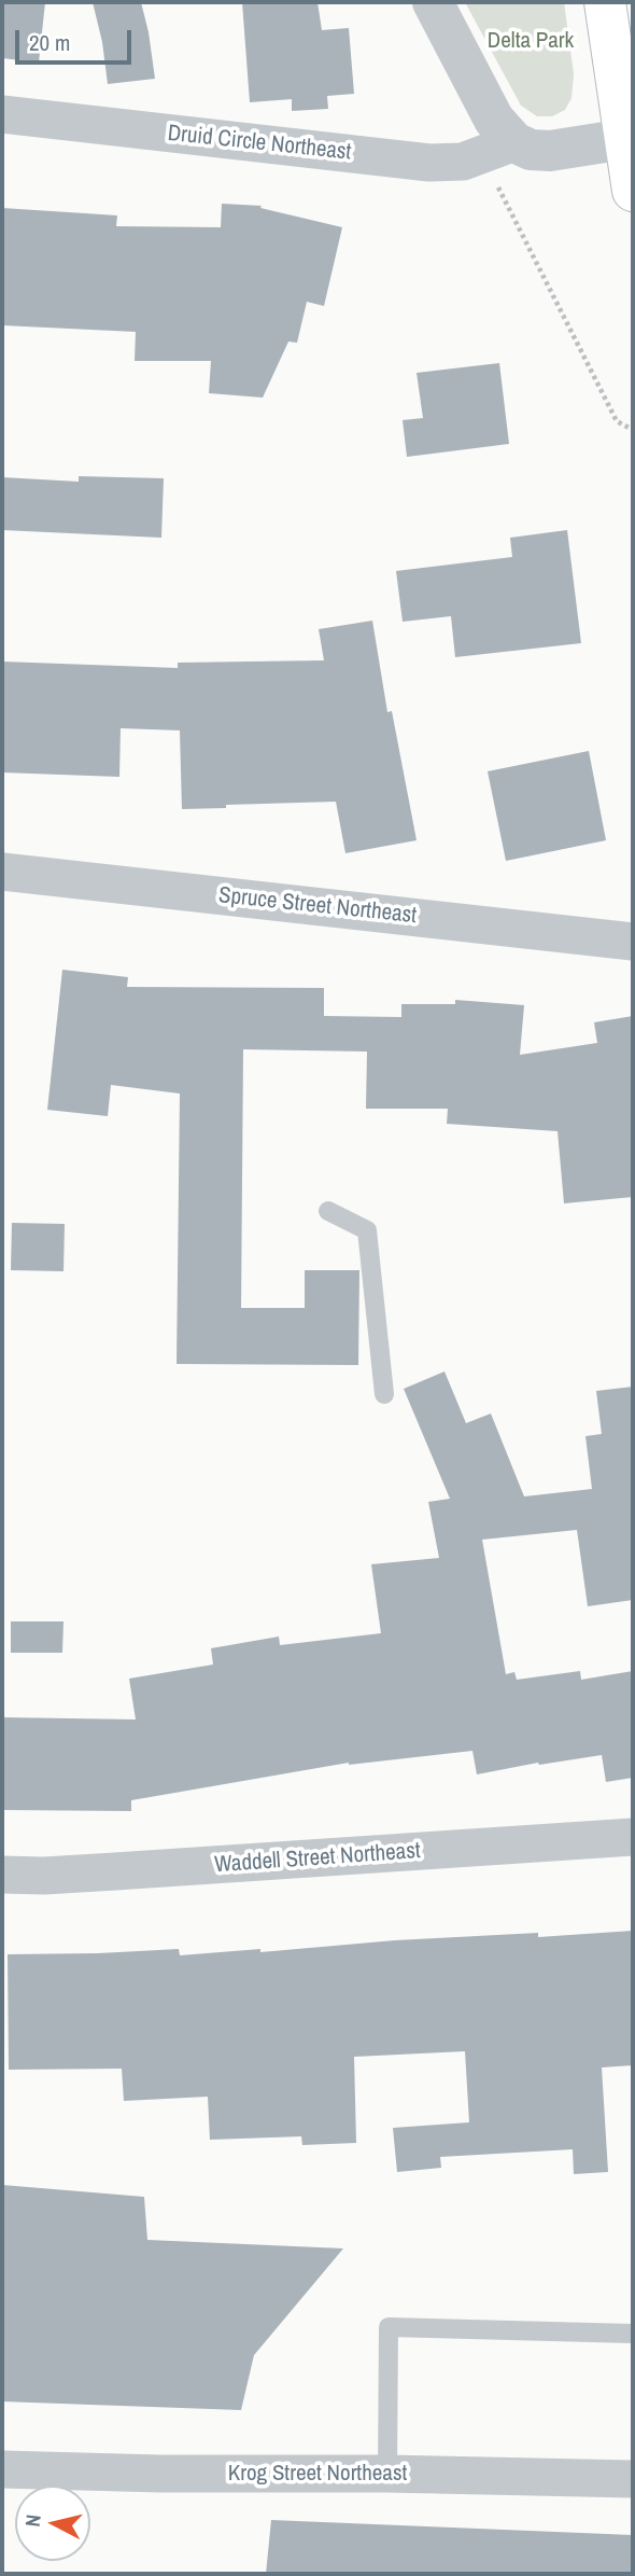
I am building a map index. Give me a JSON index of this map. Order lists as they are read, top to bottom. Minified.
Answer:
{"streets":{"street":["Druid Circle Northeast","Spruce Street Northeast","Waddell Street Northeast","Krog Street Northeast"]},"parks":["Delta Park"],"scale_bar":"20 m","north":"left"}
